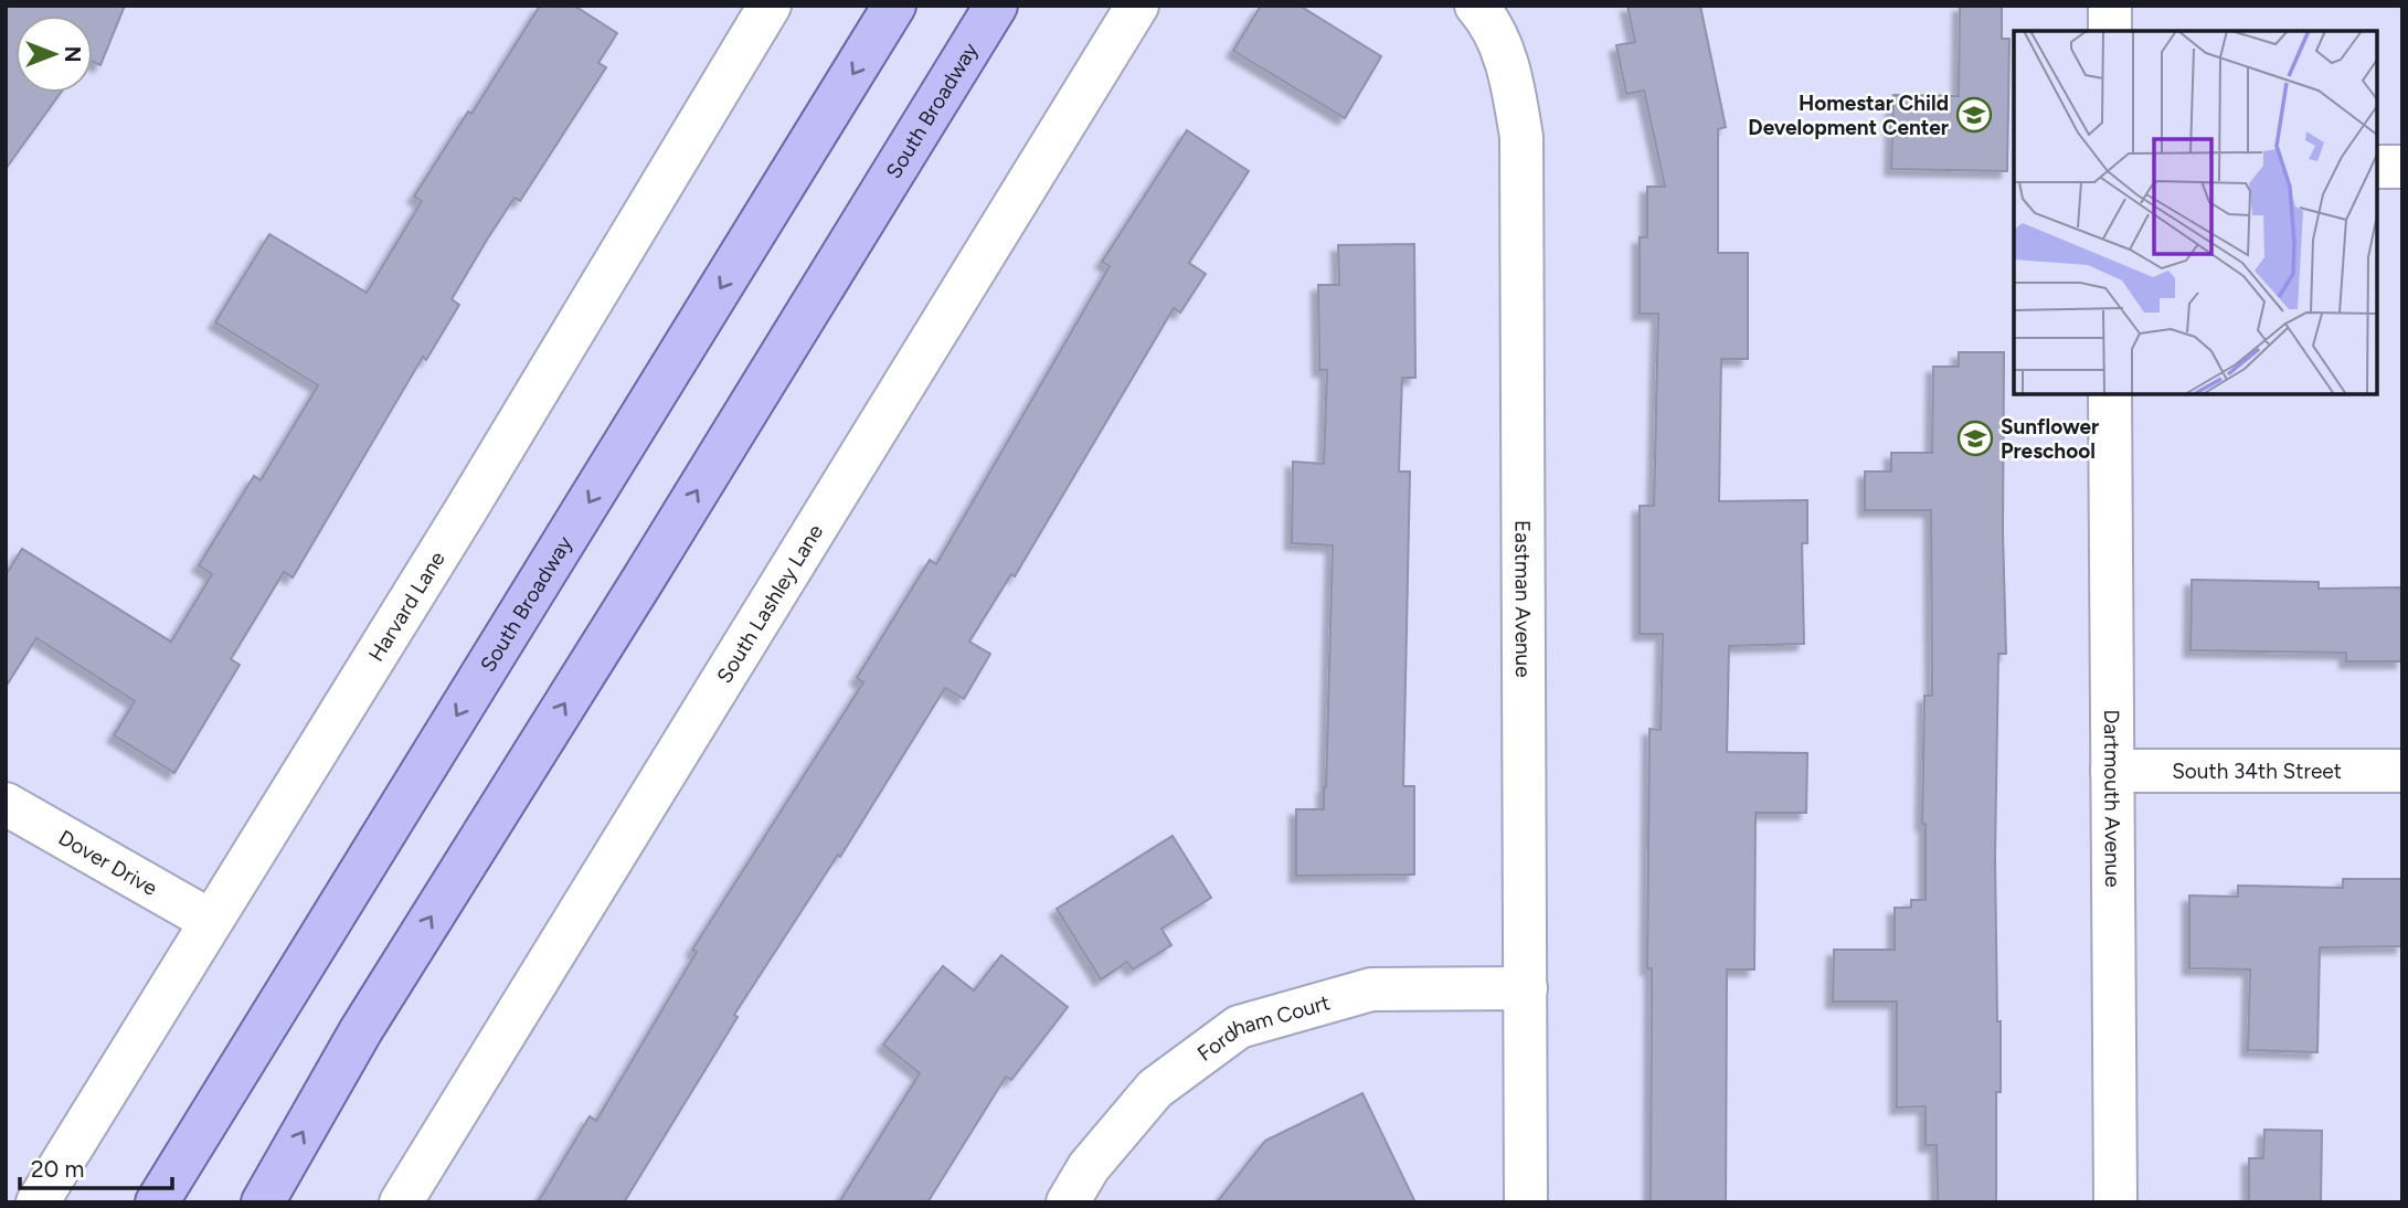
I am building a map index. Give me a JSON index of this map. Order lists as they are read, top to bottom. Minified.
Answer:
{"streets":{"main road":["South Broadway"],"street":["Eastman Avenue","South Lashley Lane","Harvard Lane","South 34th Street","Dartmouth Avenue","Dover Drive","Fordham Court"]},"crossings":[["Eastman Avenue","Fordham Court"],["Harvard Lane","Dover Drive"],["South 34th Street","Dartmouth Avenue"]],"places":{"school or university":["Homestar Child Development Center","Sunflower Preschool"]},"scale_bar":"20 m","north":"right"}
